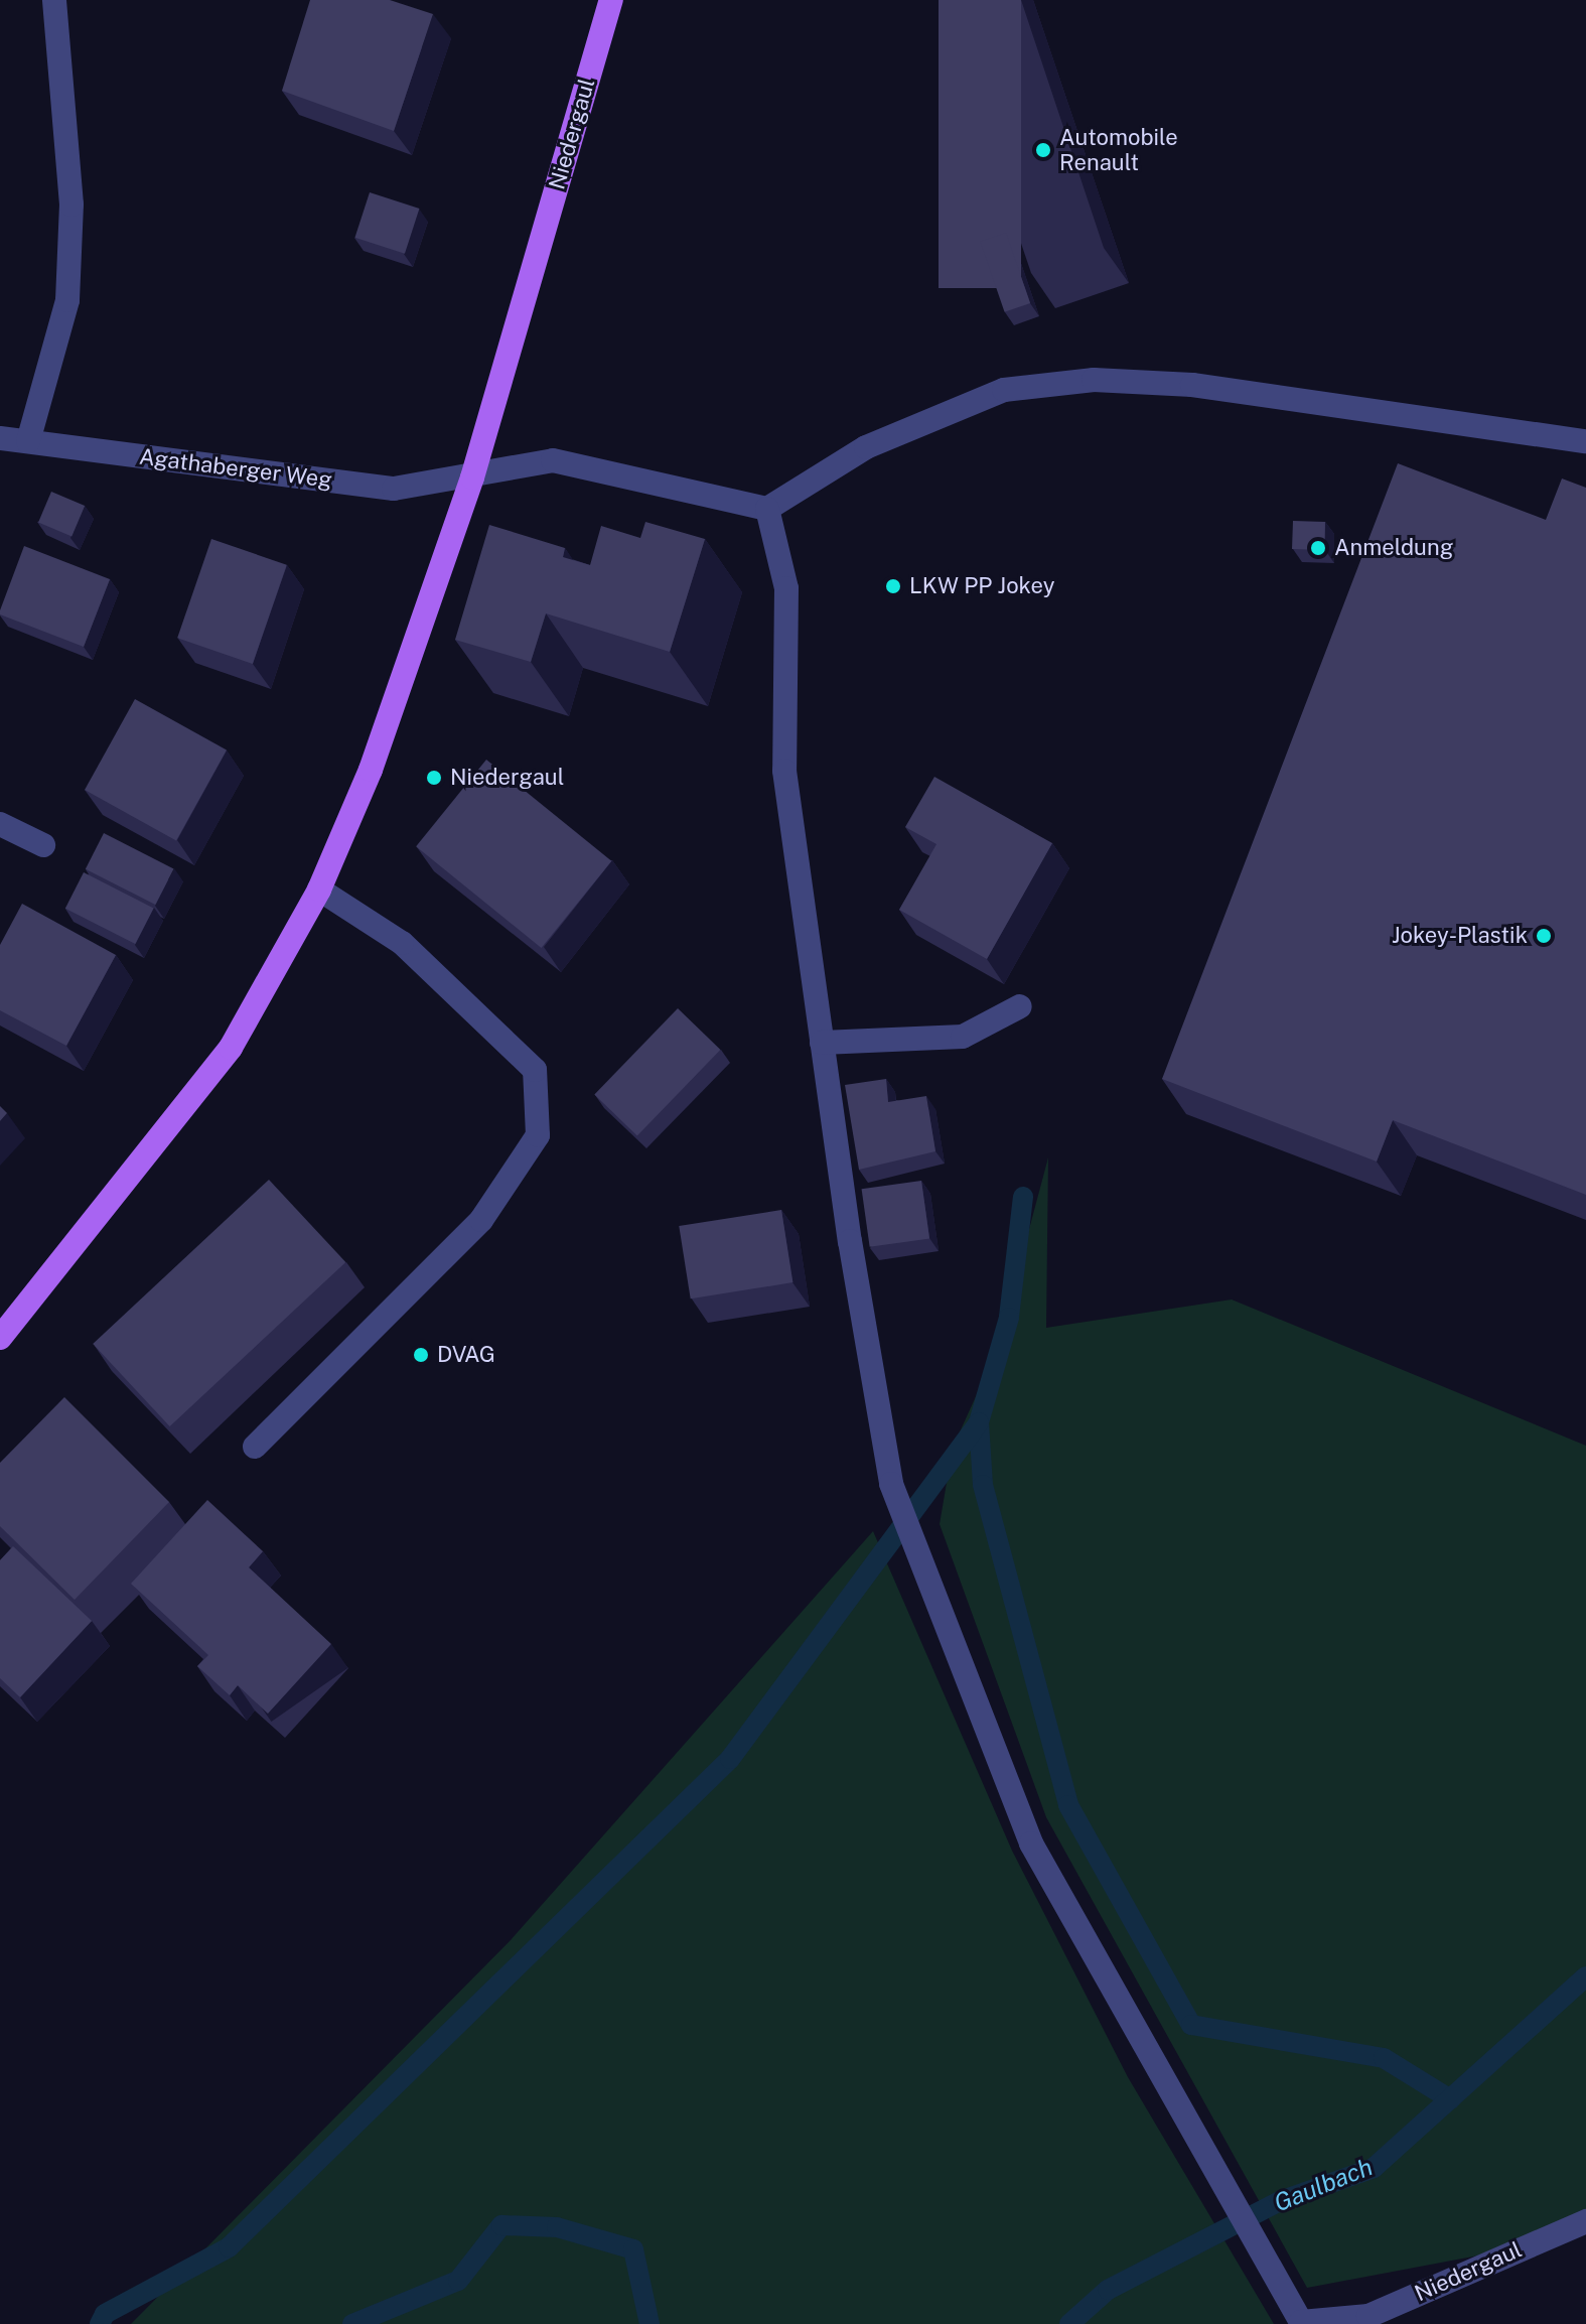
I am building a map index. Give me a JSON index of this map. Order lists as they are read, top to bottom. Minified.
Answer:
{"streets":{"main road":["Niedergaul"],"street":["Agathaberger Weg"]},"crossings":[["Niedergaul","Agathaberger Weg"]],"water":["Gaulbach"],"places":["Automobile Renault","Anmeldung","LKW PP Jokey","Niedergaul","Jokey-Plastik","DVAG"]}
